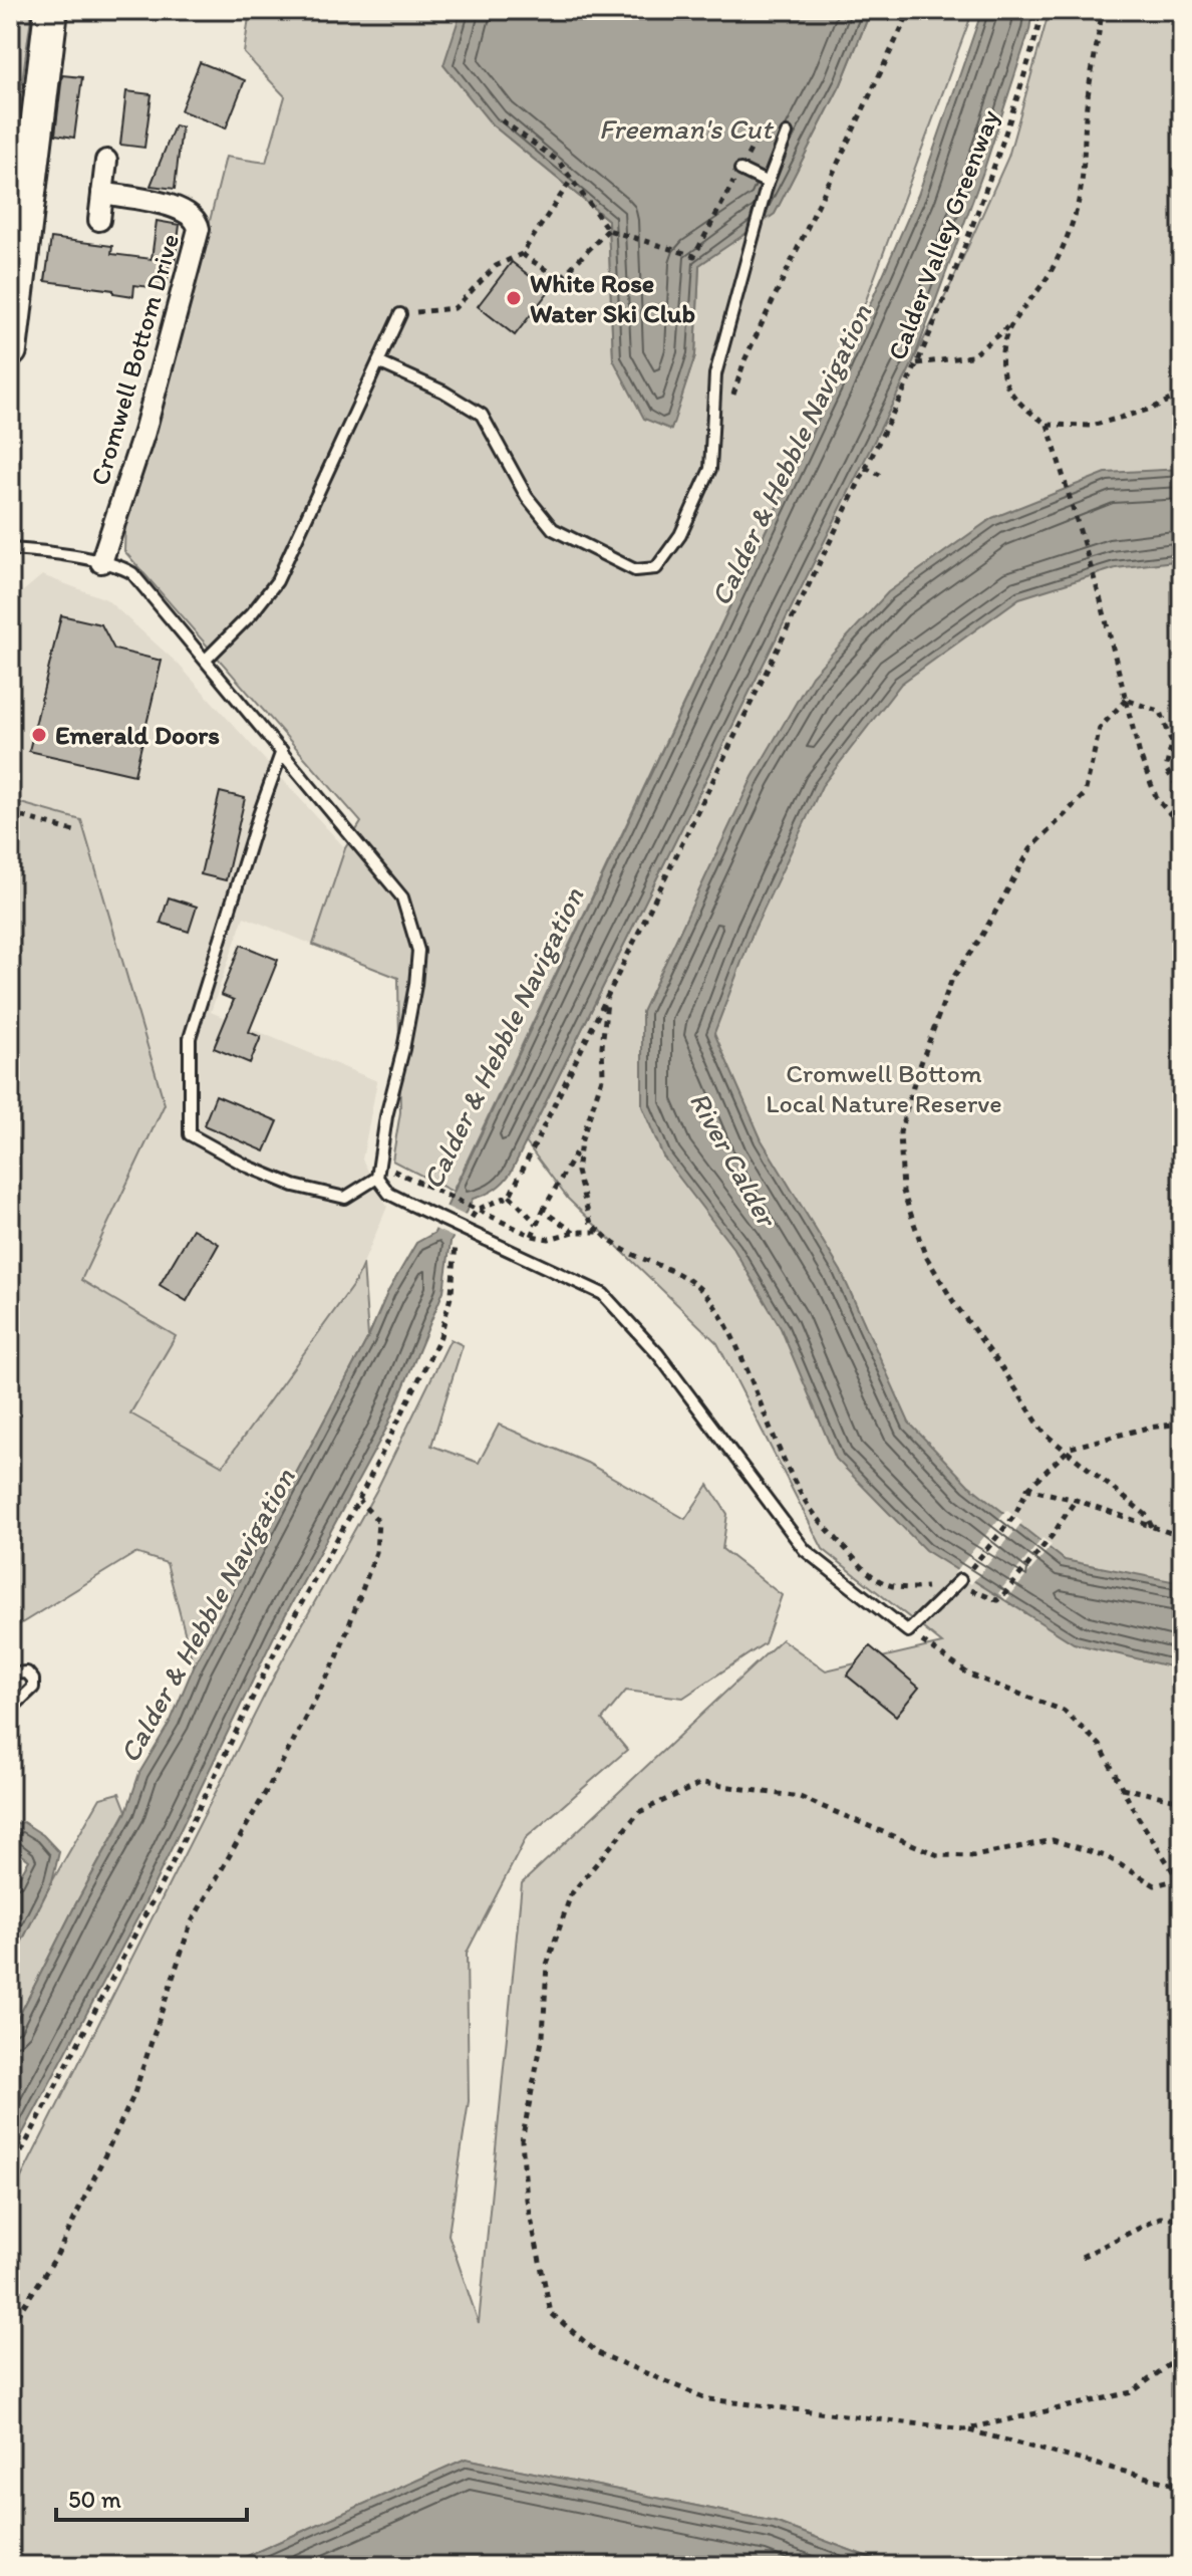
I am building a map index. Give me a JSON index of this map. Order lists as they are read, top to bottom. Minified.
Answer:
{"streets":{"street":["Cromwell Bottom Drive"],"path":["Calder Valley Greenway"]},"water":["Freeman's Cut","Calder & Hebble Navigation","River Calder"],"parks":["Cromwell Bottom Local Nature Reserve"],"places":["White Rose Water Ski Club","Emerald Doors"],"scale_bar":"50 m"}
